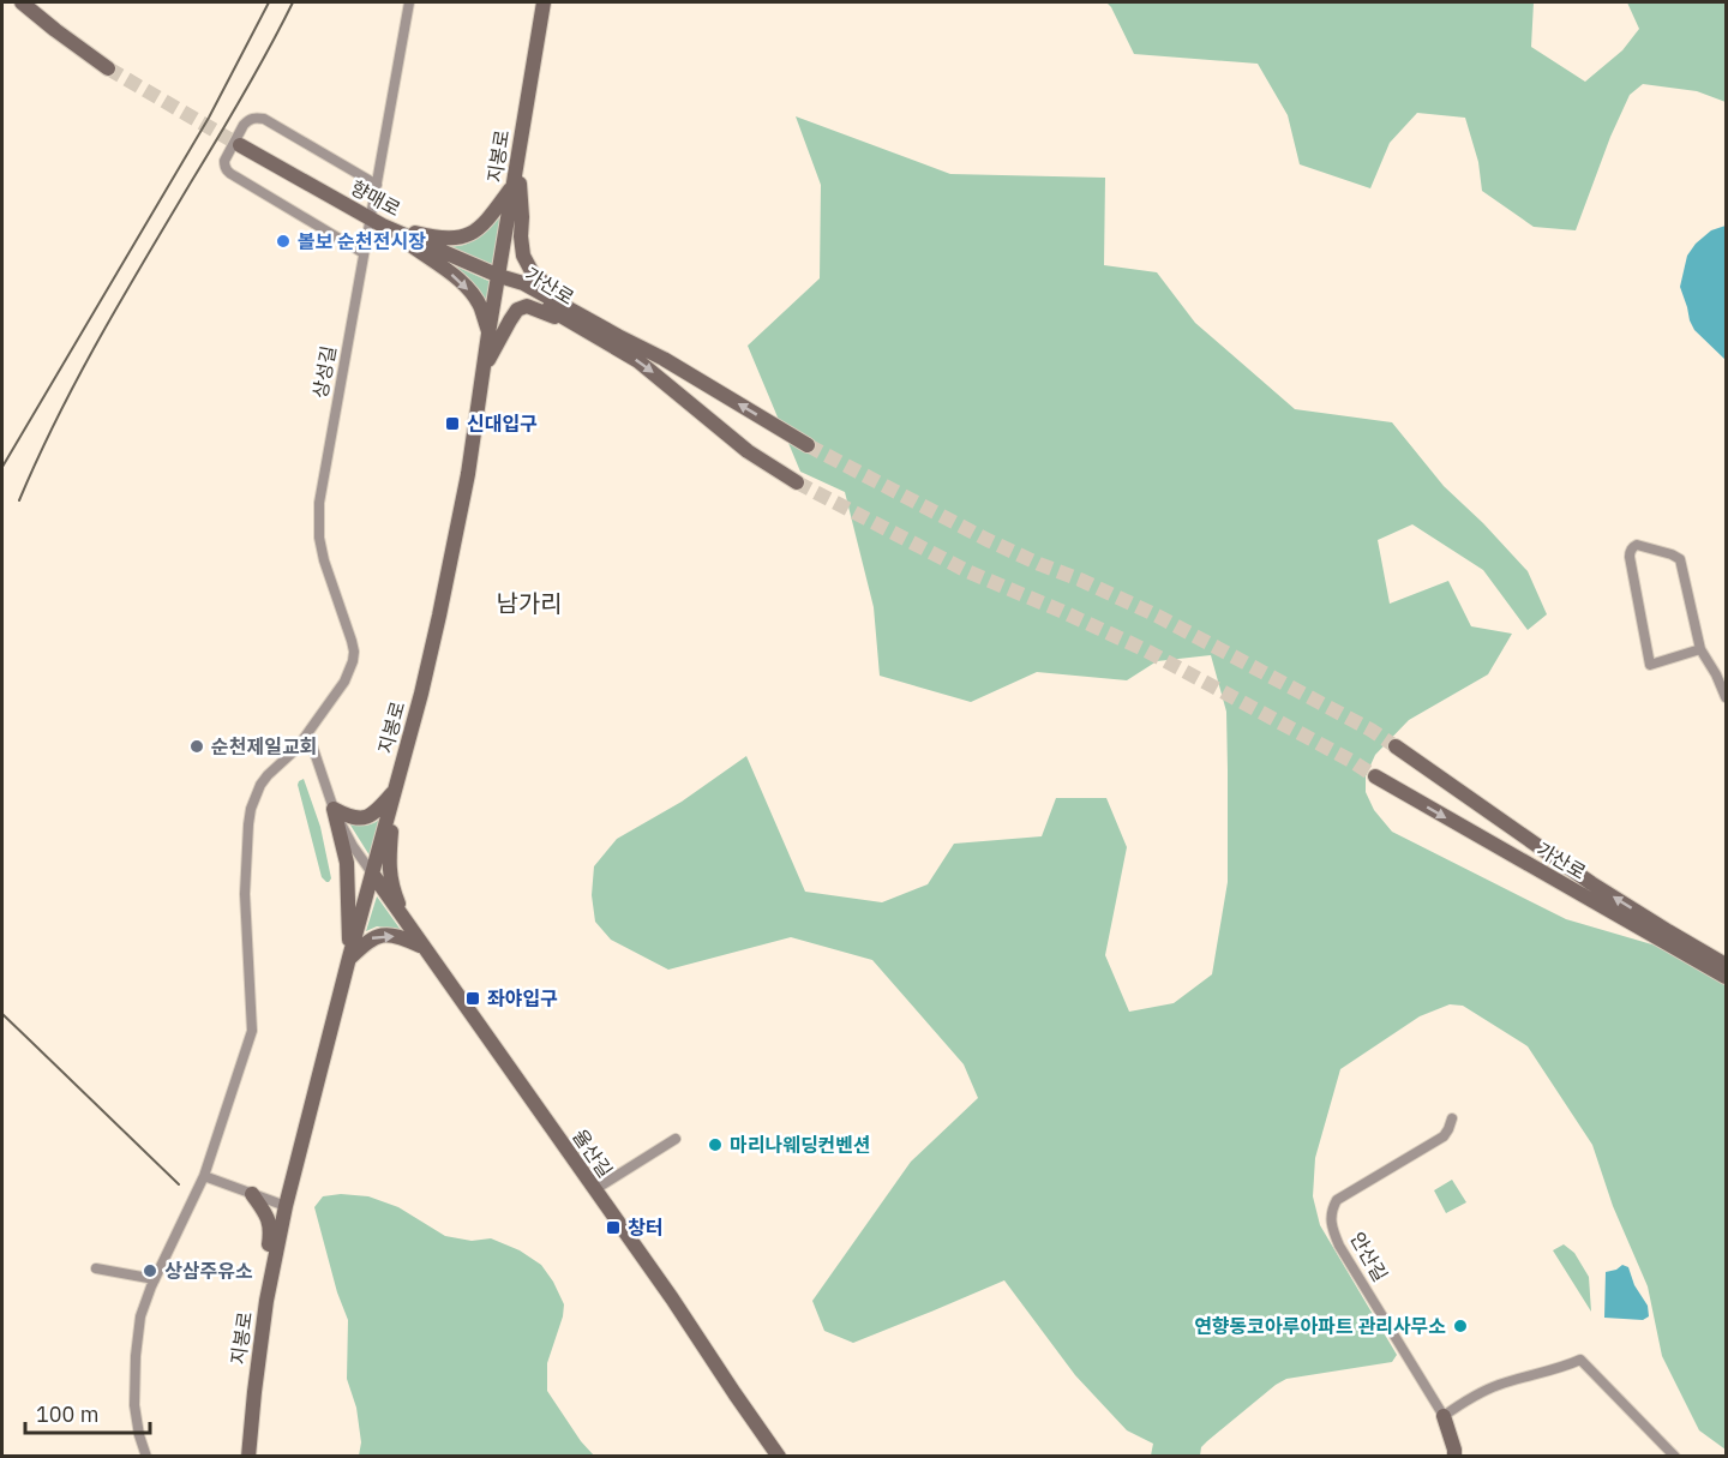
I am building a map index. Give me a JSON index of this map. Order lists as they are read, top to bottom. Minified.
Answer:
{"streets":{"main road":["지봉로","향매로","가산로","율산길","안산길"],"street":["상성길"]},"crossings":[["지봉로","향매로"],["지봉로","가산로"],["지봉로","율산길"],["향매로","가산로"],["향매로","상성길"]],"districts":["남가리"],"places":{"other":["볼보 순천전시장","순천제일교회","마리나웨딩컨벤션","상삼주유소","연향동코아루아파트 관리사무소"],"transit":["신대입구","좌야입구","창터"]},"scale_bar":"100 m"}
